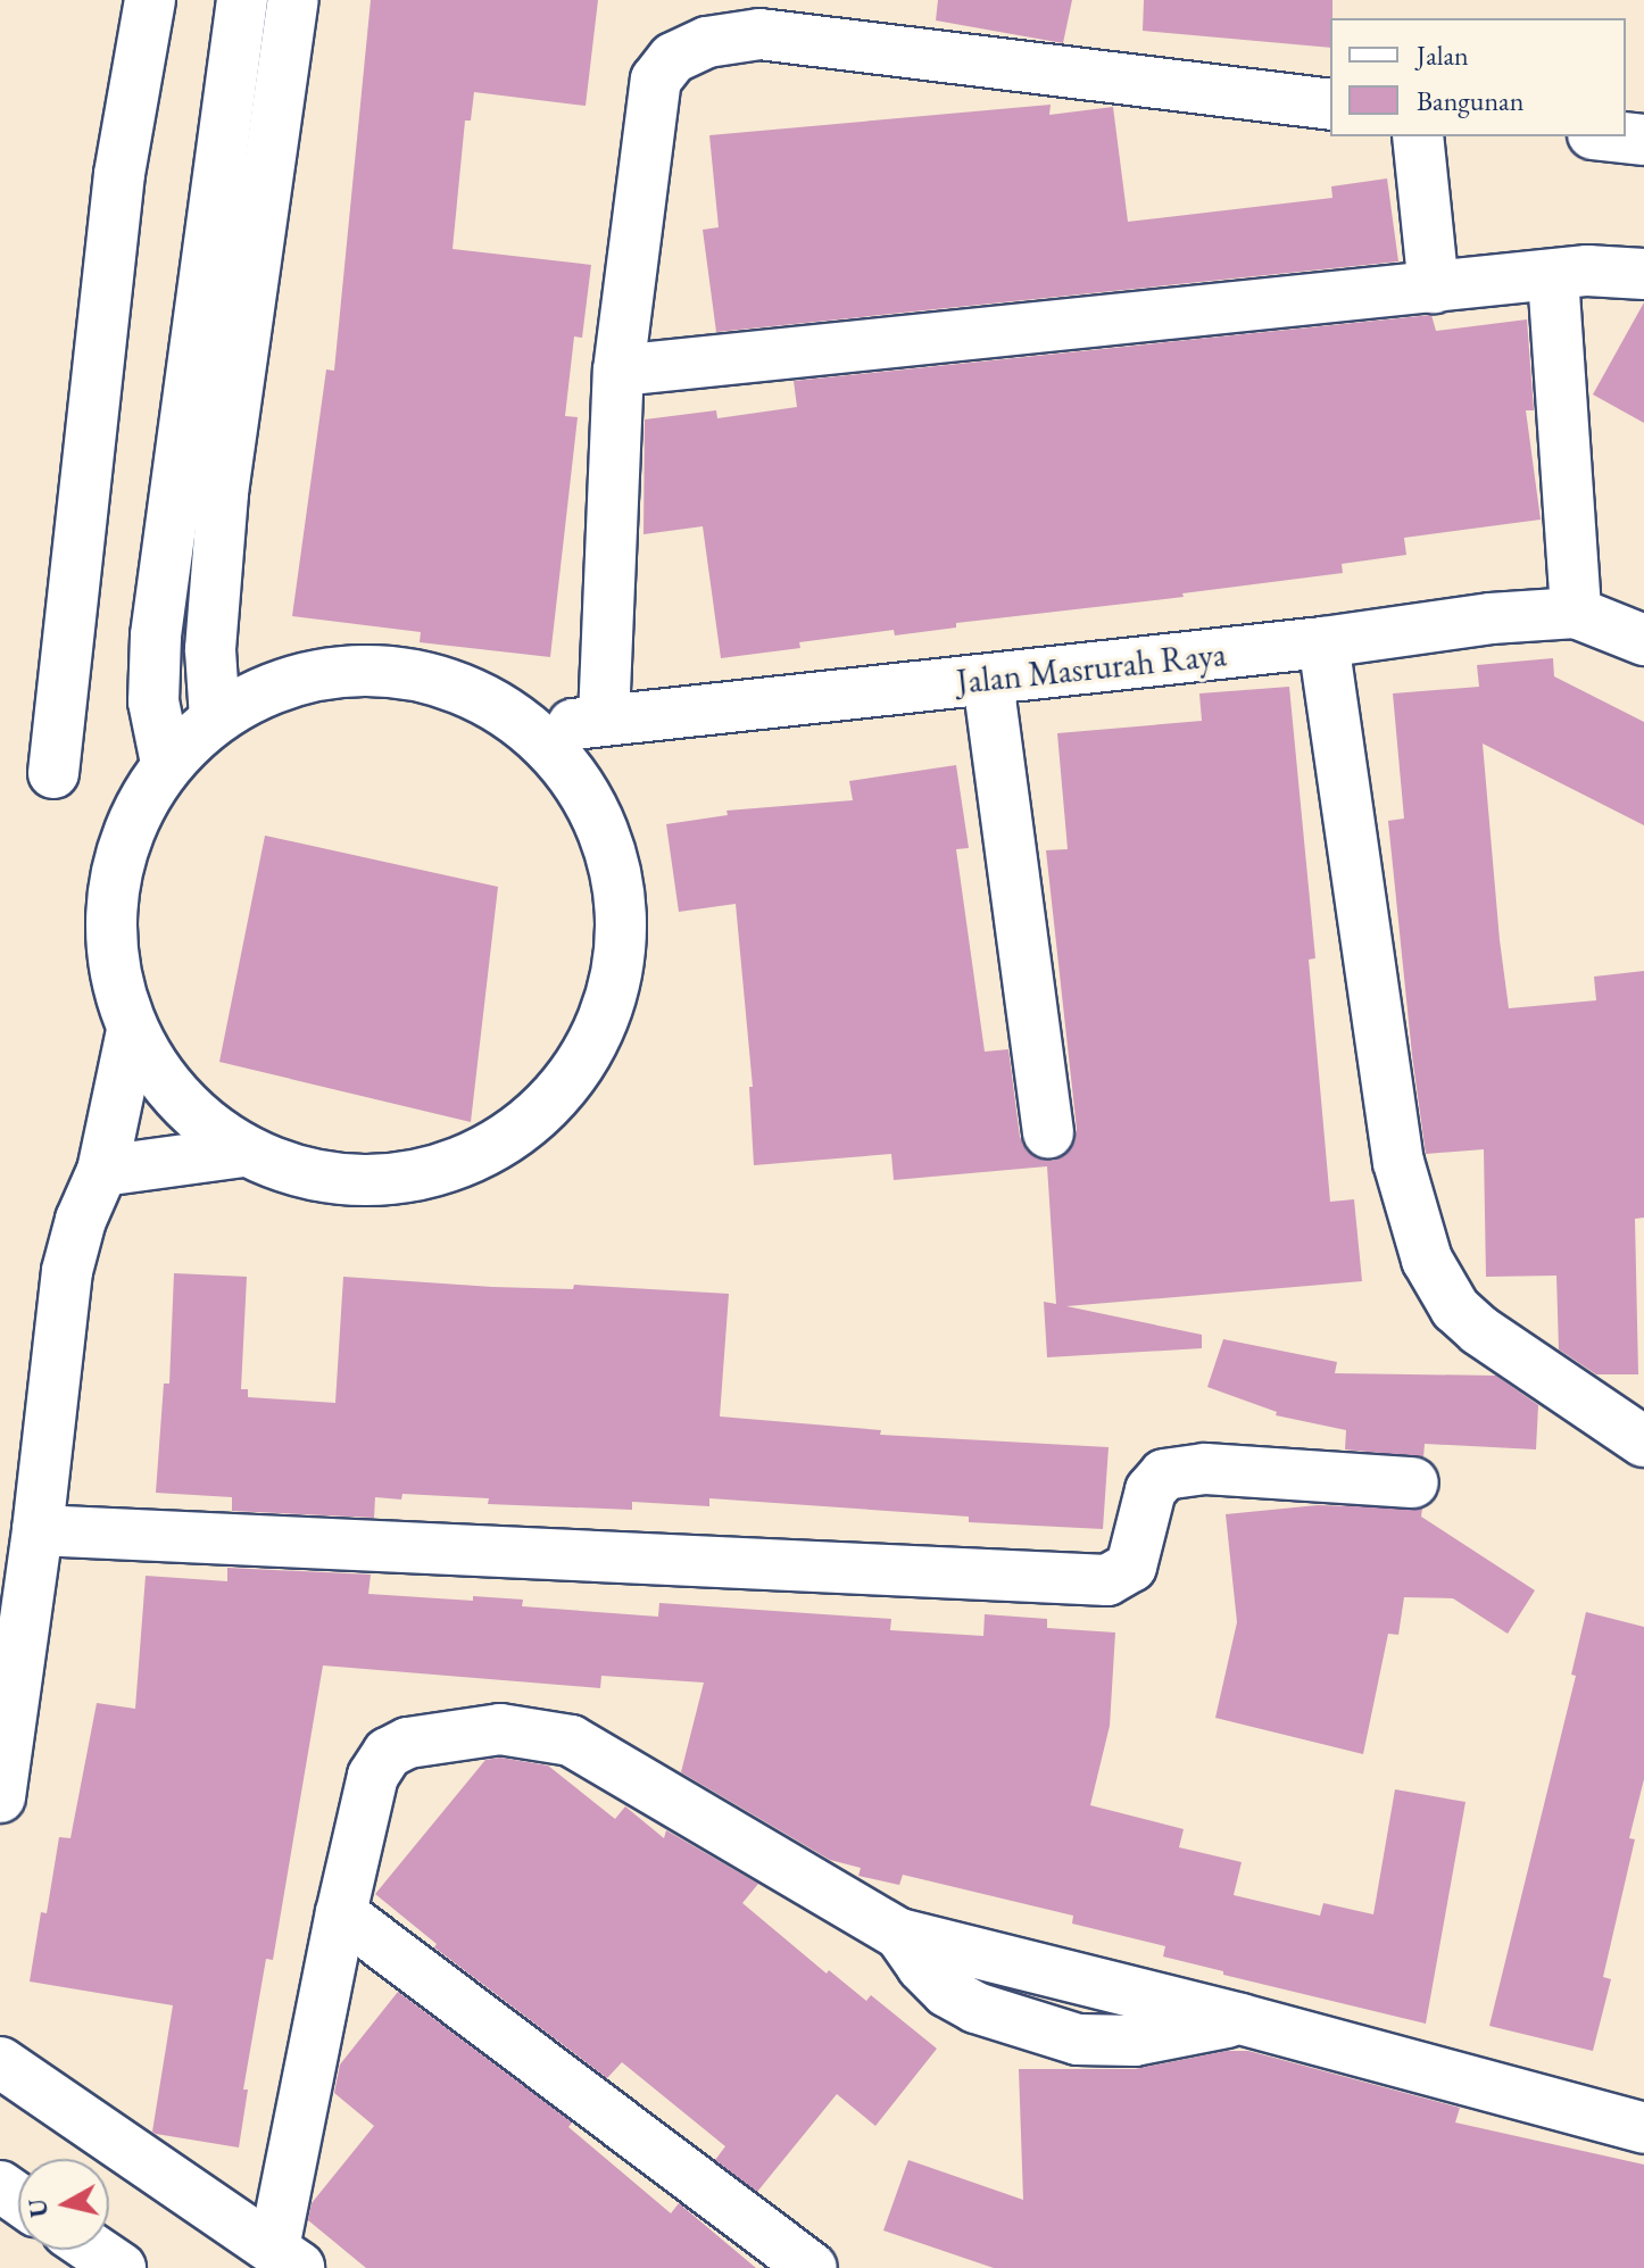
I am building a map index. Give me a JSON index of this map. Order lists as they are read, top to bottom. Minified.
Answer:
{"streets":{"street":["Jalan Masrurah Raya"]},"legend":["Jalan","Bangunan"],"north":"left"}
